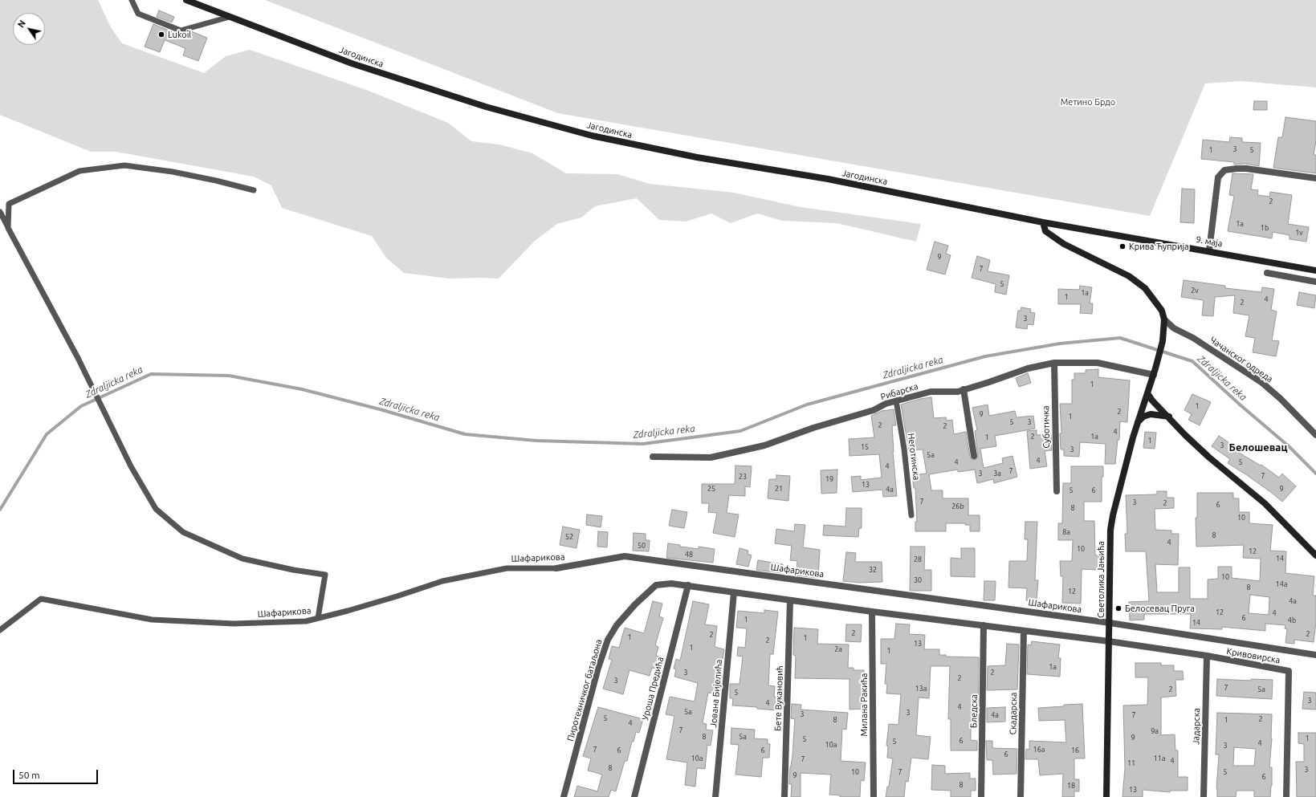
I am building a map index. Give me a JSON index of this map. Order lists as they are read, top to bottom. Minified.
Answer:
{"streets":{"main road":["Јагодинска","9. маја","Светолика Јањића"],"street":["Чачанског одреда","Рибарска","Суботичка","Шафарикова","Кривовирска","Уроша Предића","Пиротехничког батаљона","Јована Бијелића","Бете Вукановић","Милана Ракића","Бледска","Скадарска","Јадарска"],"lane":["Неготинска"]},"crossings":[["Јагодинска","9. маја"],["Чачанског одреда","Светолика Јањића"],["Рибарска","Суботичка"],["Рибарска","Неготинска"],["Рибарска","Светолика Јањића"],["Шафарикова","Светолика Јањића"],["Светолика Јањића","Кривовирска"],["Кривовирска","Уроша Предића"],["Кривовирска","Пиротехничког батаљона"],["Кривовирска","Јована Бијелића"],["Кривовирска","Бете Вукановић"],["Кривовирска","Милана Ракића"],["Кривовирска","Бледска"],["Кривовирска","Скадарска"],["Кривовирска","Јадарска"]],"districts":["Белошевац"],"water":["Zdraljicka reka"],"parks":["Метино Брдо"],"places":["Lukoil","Крива Ћуприја","Белосевац Пруга"],"house_numbers":["3","1","5","2","1a","1b","1v","9","7","5","2v","1a","1","4","2","3","1","1","2","9","1","5","3","2","2","4","2","1a","1","1","3","15","3","5a","4","4","5","4","7","3","3a","7","23","19","13","25","21","9","4a","5","6","7","3","2","6","26b","8","10","8a","8","52","4","50","10","12","48","14","28","32","10","30","14a","8","12","4a","12","4","6","1","4b","14","2","2","2","1","1","2","13","1","2a","1","1a","3","2","2","3","7","13a","2","5a","5","3","4","4","5a","3","3","4a","7","5","2","8","1","4","7","9a","8","5a","9","1","5","6","5","4","10a","3","7","16a","6","6","16","6","10a","11a","7","4","11","8","3","10","7","5","9","6","8","18","13"],"scale_bar":"50 m","north":"top left"}
